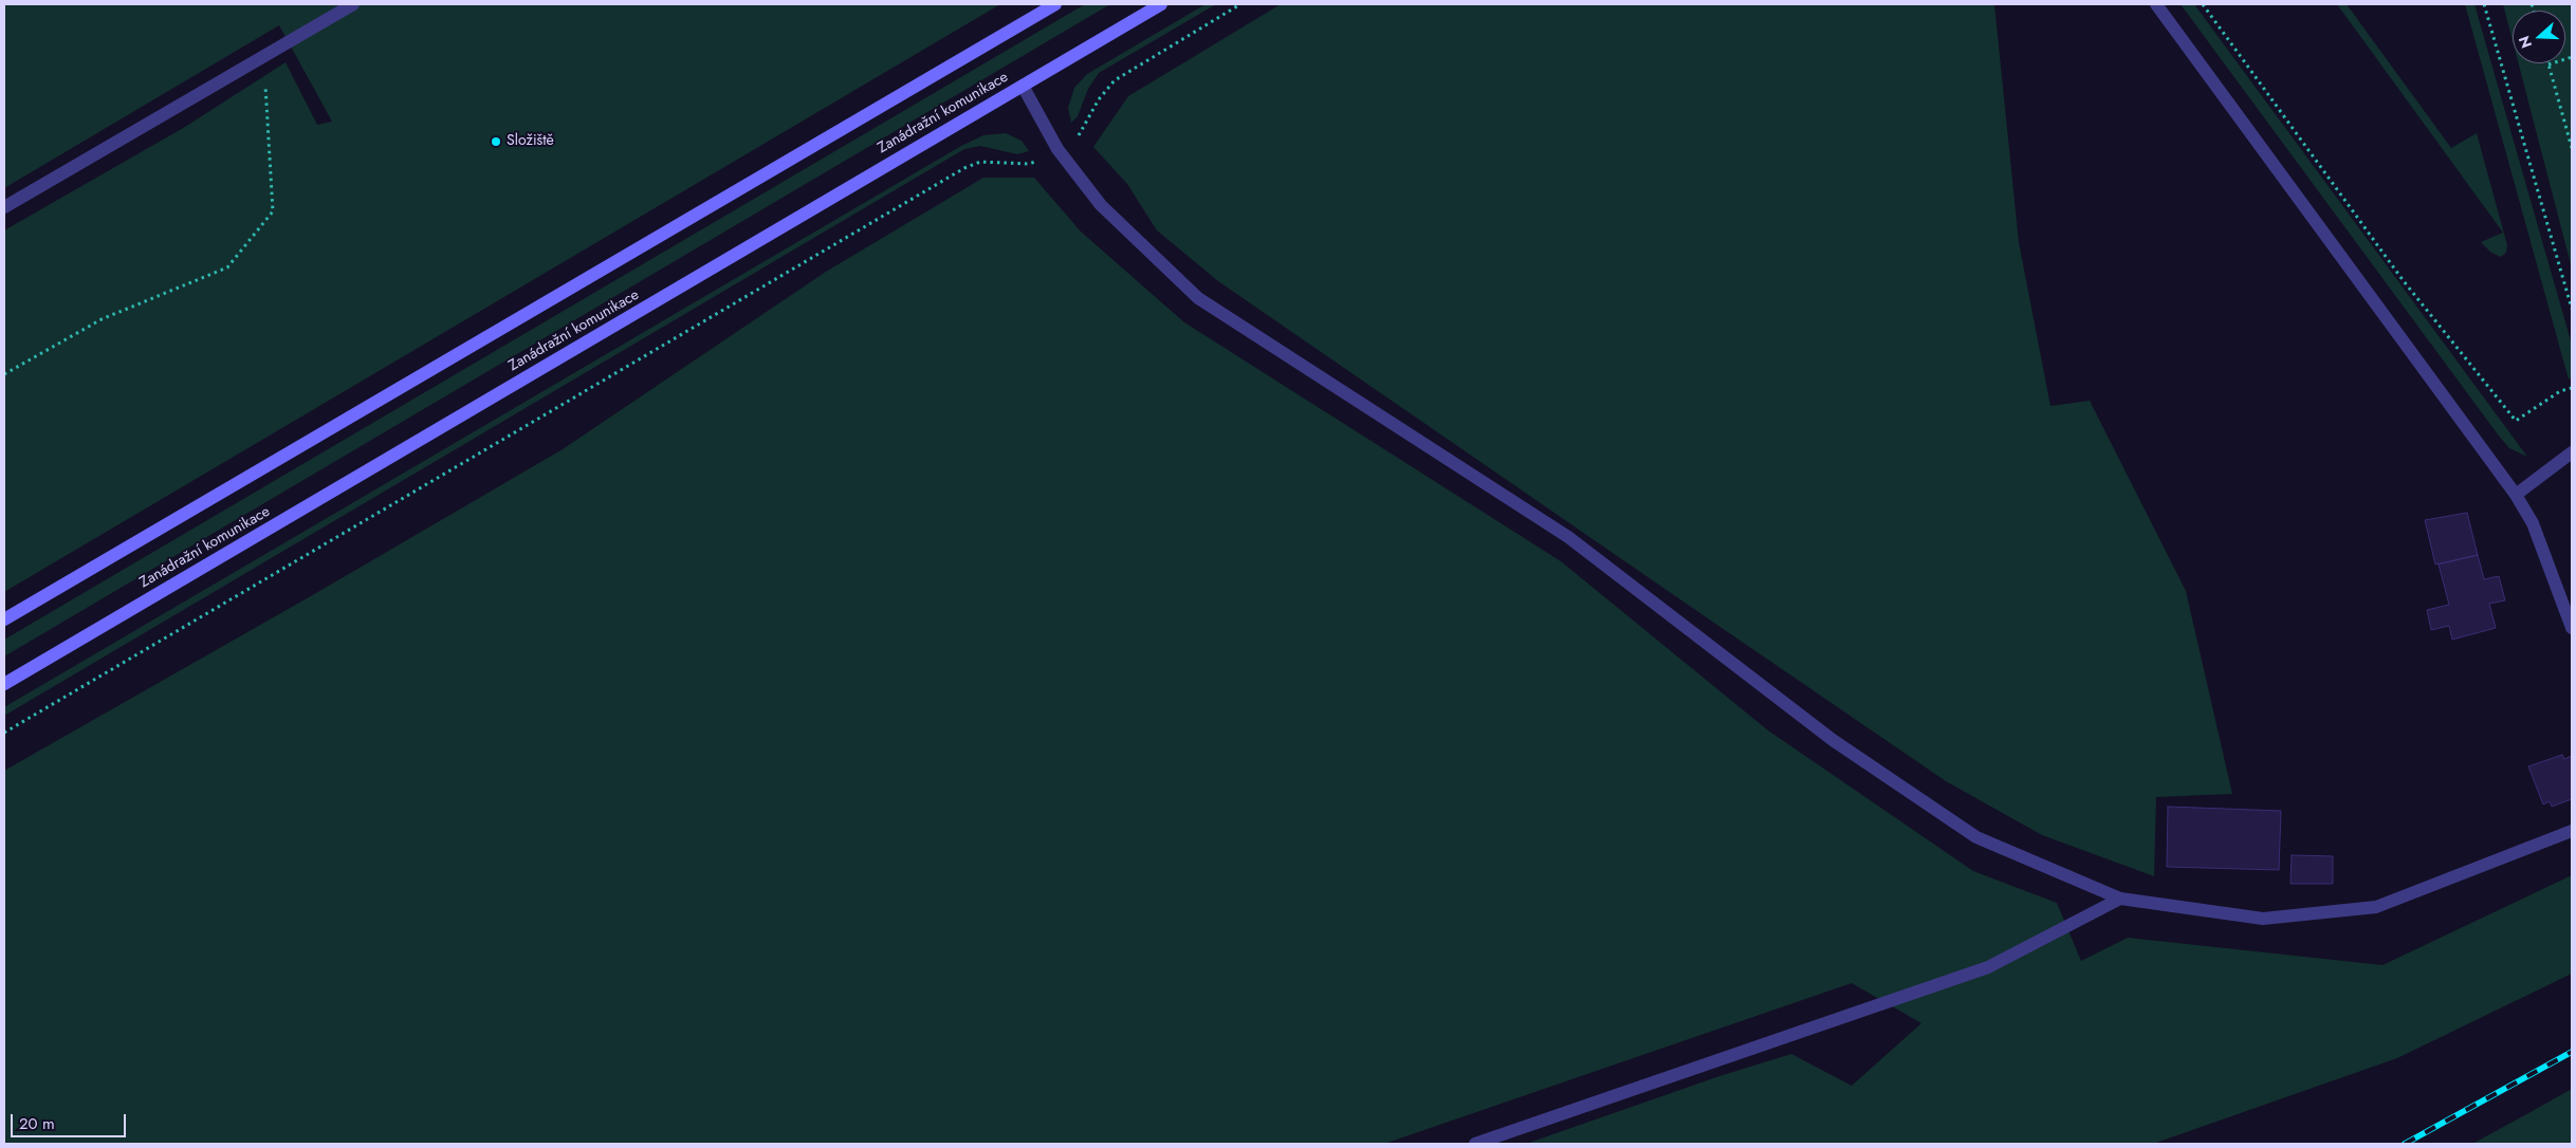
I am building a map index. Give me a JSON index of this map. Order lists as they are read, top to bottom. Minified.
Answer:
{"streets":{"main road":["Zanádražní komunikace"]},"places":["Složiště"],"scale_bar":"20 m","north":"left"}
